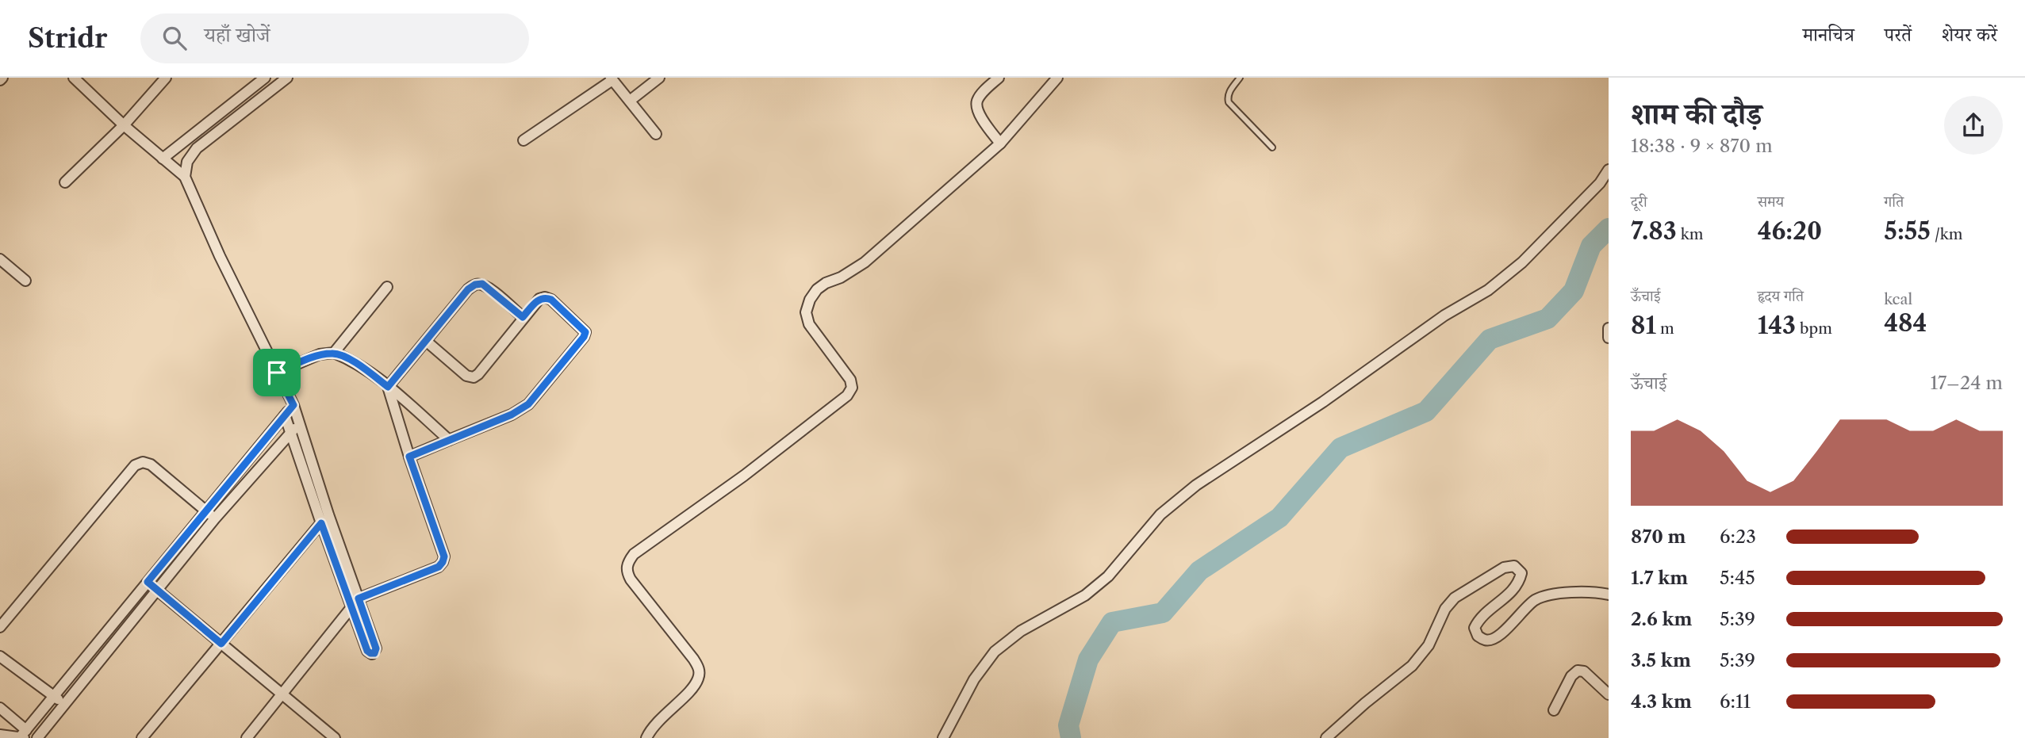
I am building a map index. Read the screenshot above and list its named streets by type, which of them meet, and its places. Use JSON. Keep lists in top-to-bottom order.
{
  "page": {
    "header": "Stridr",
    "search": "यहाँ खोजें",
    "nav": ["मानचित्र", "परतें", "शेयर करें"],
    "heading": ["शाम की दौड़", "18:38 · 9 × 870 m"],
    "stats": [
      ["दूरी", "7.83 km"],
      ["समय", "46:20"],
      ["गति", "5:55 /km"],
      ["ऊँचाई", "81 m"],
      ["हृदय गति", "143 bpm"],
      ["kcal", "484"]
    ],
    "chart": ["ऊँचाई", "17–24 m"],
    "list": [
      {
        "name": "870 m",
        "note": "6:23"
      },
      {
        "name": "1.7 km",
        "note": "5:45"
      },
      {
        "name": "2.6 km",
        "note": "5:39"
      },
      {
        "name": "3.5 km",
        "note": "5:39"
      },
      {
        "name": "4.3 km",
        "note": "6:11"
      }
    ]
  }
}
